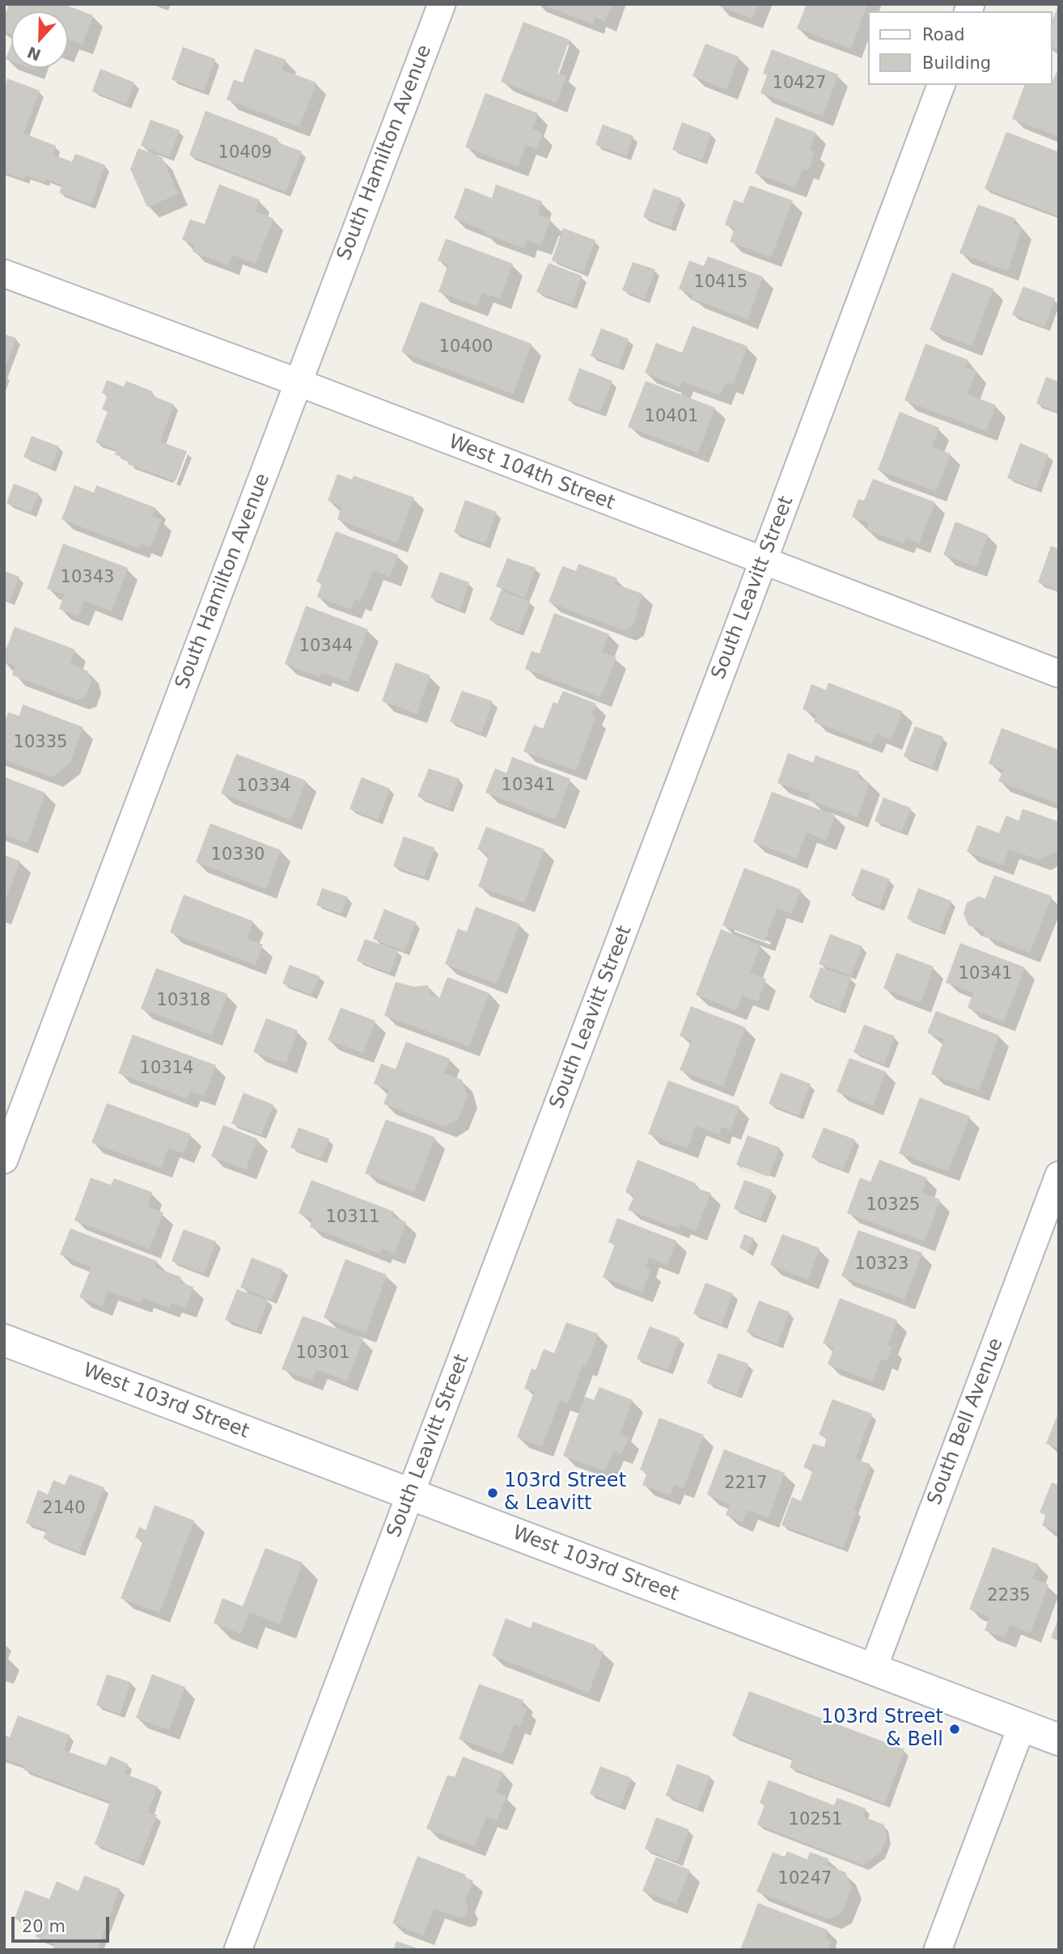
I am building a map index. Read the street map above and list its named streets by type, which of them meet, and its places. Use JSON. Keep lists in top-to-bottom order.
{
  "streets": {
    "main road": ["West 103rd Street"],
    "street": [
      "South Hamilton Avenue",
      "West 104th Street",
      "South Leavitt Street",
      "South Bell Avenue"
    ]
  },
  "crossings": [
    ["South Hamilton Avenue", "West 104th Street"],
    ["West 104th Street", "South Leavitt Street"],
    ["South Leavitt Street", "West 103rd Street"],
    ["West 103rd Street", "South Bell Avenue"]
  ],
  "places": ["103rd Street & Leavitt", "103rd Street & Bell"],
  "house_numbers": [
    "10427",
    "10409",
    "10415",
    "10400",
    "10401",
    "10343",
    "10344",
    "10335",
    "10341",
    "10334",
    "10330",
    "10341",
    "10318",
    "10314",
    "10325",
    "10311",
    "10323",
    "10301",
    "2217",
    "2140",
    "2235",
    "10251",
    "10247"
  ],
  "legend": ["Road", "Building"],
  "scale_bar": "20 m",
  "north": "bottom"
}
